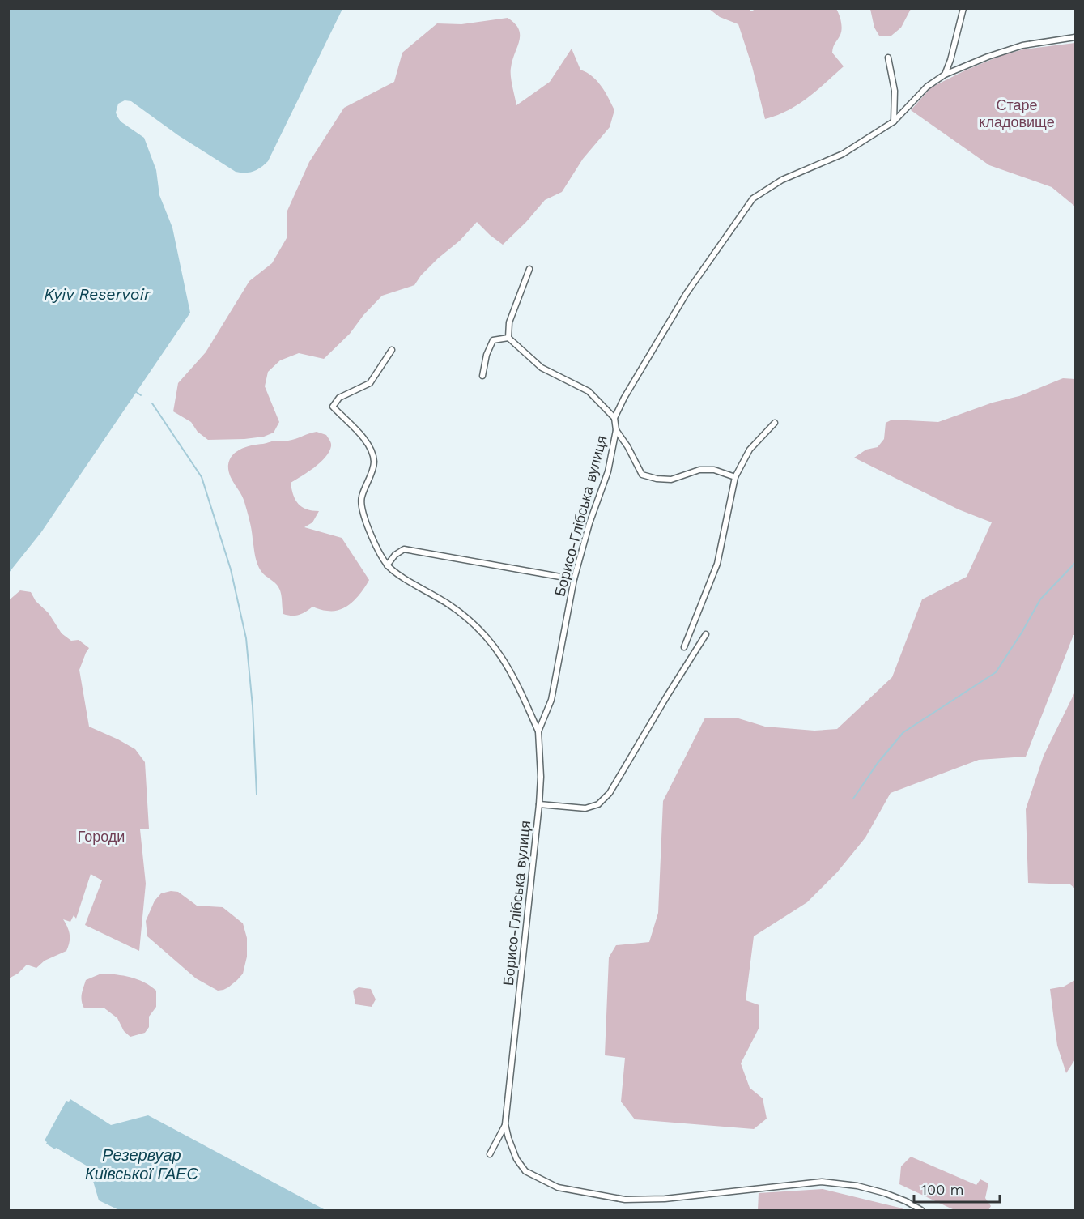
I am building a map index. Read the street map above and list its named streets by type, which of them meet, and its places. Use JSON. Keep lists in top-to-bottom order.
{
  "streets": {
    "street": ["Борисо-Глібська вулиця"]
  },
  "water": ["Kyiv Reservoir", "Резервуар Київської ГАЕС"],
  "parks": ["Старе кладовище", "Городи"],
  "scale_bar": "100 m"
}
